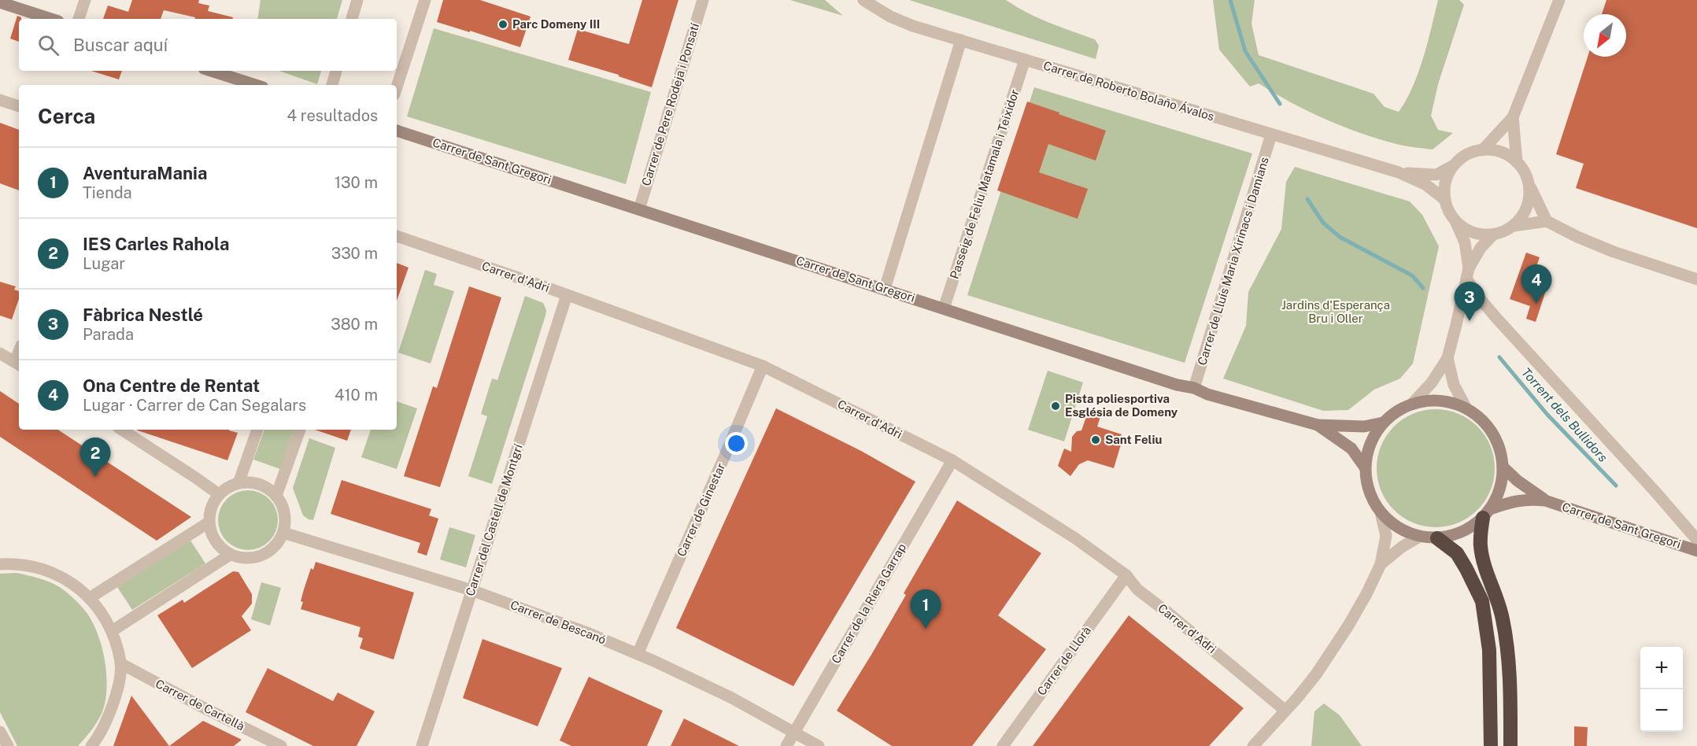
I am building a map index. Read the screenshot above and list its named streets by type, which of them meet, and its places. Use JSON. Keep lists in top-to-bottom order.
{
  "streets": {
    "main road": ["Carrer de Sant Gregori"],
    "street": [
      "Carrer de Roberto Bolaño Ávalos",
      "Carrer de Pere Rodeja i Ponsatí",
      "Passeig de Feliu Matamala i Teixidor",
      "Carrer de Lluís Maria Xirinacs i Damians",
      "Carrer d'Adri",
      "Carrer de Ginestar",
      "Carrer del Castell de Montgrí",
      "Carrer de la Riera Garrap",
      "Carrer de Bescanó",
      "Carrer de Llorà",
      "Carrer de Cartellà"
    ]
  },
  "crossings": [
    ["Carrer de Roberto Bolaño Ávalos", "Passeig de Feliu Matamala i Teixidor"],
    ["Carrer de Roberto Bolaño Ávalos", "Carrer de Lluís Maria Xirinacs i Damians"],
    ["Carrer de Pere Rodeja i Ponsatí", "Carrer de Sant Gregori"],
    ["Carrer de Sant Gregori", "Passeig de Feliu Matamala i Teixidor"],
    ["Carrer de Sant Gregori", "Carrer de Lluís Maria Xirinacs i Damians"],
    ["Carrer d'Adri", "Carrer de Ginestar"],
    ["Carrer d'Adri", "Carrer del Castell de Montgrí"],
    ["Carrer d'Adri", "Carrer de la Riera Garrap"],
    ["Carrer d'Adri", "Carrer de Llorà"],
    ["Carrer de Ginestar", "Carrer de Bescanó"],
    ["Carrer del Castell de Montgrí", "Carrer de Bescanó"],
    ["Carrer de la Riera Garrap", "Carrer de Bescanó"]
  ],
  "water": ["Torrent dels Bullidors"],
  "parks": ["Jardins d'Esperança Bru i Oller"],
  "places": ["Parc Domeny III", "Pista poliesportiva Església de Domeny", "Sant Feliu"],
  "north": "bottom left",
  "page": {
    "search": "Buscar aquí",
    "heading": ["Cerca", "4 resultados"],
    "list": [
      {
        "mark": "1",
        "name": "AventuraMania",
        "note": "Tienda",
        "value": "130 m"
      },
      {
        "mark": "2",
        "name": "IES Carles Rahola",
        "note": "Lugar",
        "value": "330 m"
      },
      {
        "mark": "3",
        "name": "Fàbrica Nestlé",
        "note": "Parada",
        "value": "380 m"
      },
      {
        "mark": "4",
        "name": "Ona Centre de Rentat",
        "note": "Lugar · Carrer de Can Segalars",
        "value": "410 m"
      }
    ],
    "pins": [
      "4",
      "3",
      "2",
      "1"
    ],
    "map_buttons": ["+", "−"]
  }
}
